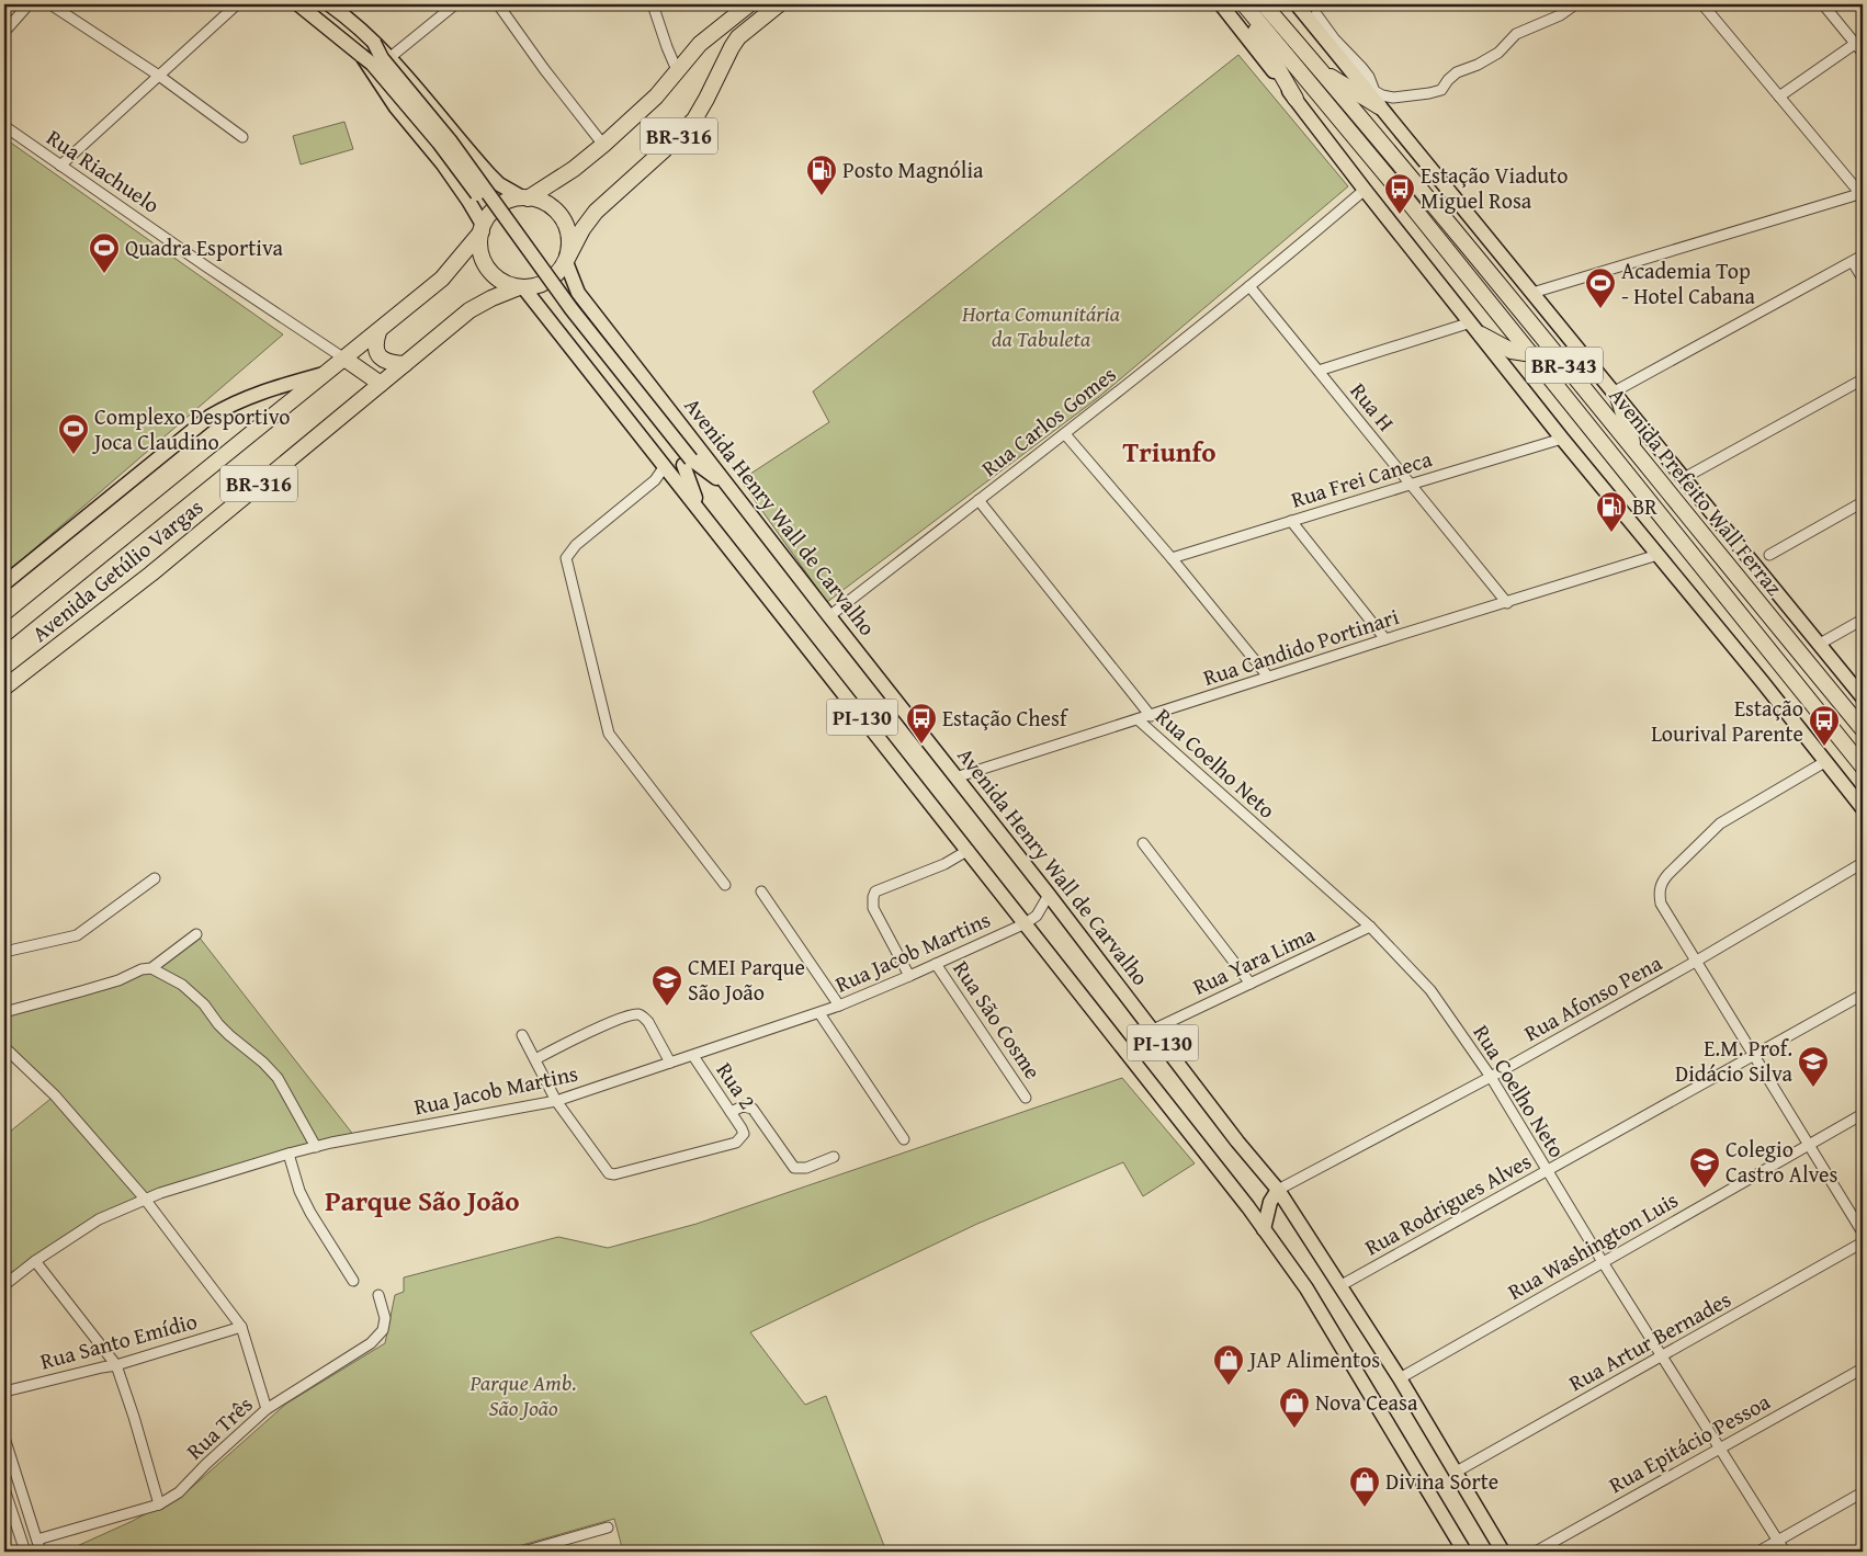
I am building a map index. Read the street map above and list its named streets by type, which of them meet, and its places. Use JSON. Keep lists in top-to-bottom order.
{
  "streets": {
    "highway": [
      "BR-316",
      "BR-343",
      "Avenida Prefeito Wall Ferraz",
      "Avenida Henry Wall de Carvalho",
      "Avenida Getúlio Vargas"
    ],
    "main road": ["PI-130"],
    "street": [
      "Rua Riachuelo",
      "Rua H",
      "Rua Carlos Gomes",
      "Rua Frei Caneca",
      "Rua Candido Portinari",
      "Rua Coelho Neto",
      "Rua Jacob Martins",
      "Rua Yara Lima",
      "Rua Afonso Pena",
      "Rua São Cosme",
      "Rua 2",
      "Rua Rodrigues Alves",
      "Rua Washington Luis",
      "Rua Santo Emídio",
      "Rua Artur Bernades",
      "Rua Três",
      "Rua Epitácio Pessoa"
    ]
  },
  "crossings": [
    ["Rua Riachuelo", "Avenida Getúlio Vargas"],
    ["BR-343", "Rua Carlos Gomes"],
    ["BR-343", "Avenida Prefeito Wall Ferraz"],
    ["Rua H", "Rua Carlos Gomes"],
    ["Rua H", "Rua Frei Caneca"],
    ["Rua H", "Rua Candido Portinari"],
    ["Rua Carlos Gomes", "Avenida Henry Wall de Carvalho"],
    ["Avenida Henry Wall de Carvalho", "Avenida Getúlio Vargas"],
    ["Avenida Henry Wall de Carvalho", "Rua Candido Portinari"],
    ["Avenida Henry Wall de Carvalho", "PI-130"],
    ["Avenida Henry Wall de Carvalho", "Rua Jacob Martins"],
    ["Avenida Henry Wall de Carvalho", "Rua Yara Lima"],
    ["Avenida Henry Wall de Carvalho", "Rua Afonso Pena"],
    ["Avenida Henry Wall de Carvalho", "Rua Rodrigues Alves"],
    ["Avenida Henry Wall de Carvalho", "Rua Washington Luis"],
    ["Avenida Henry Wall de Carvalho", "Rua Artur Bernades"],
    ["Avenida Getúlio Vargas", "PI-130"],
    ["Rua Candido Portinari", "Rua Coelho Neto"],
    ["PI-130", "Rua Jacob Martins"],
    ["Rua Coelho Neto", "Rua Yara Lima"],
    ["Rua Coelho Neto", "Rua Afonso Pena"],
    ["Rua Coelho Neto", "Rua Rodrigues Alves"],
    ["Rua Coelho Neto", "Rua Washington Luis"],
    ["Rua Coelho Neto", "Rua Artur Bernades"],
    ["Rua Coelho Neto", "Rua Epitácio Pessoa"],
    ["Rua Jacob Martins", "Rua São Cosme"],
    ["Rua Jacob Martins", "Rua 2"]
  ],
  "districts": ["Triunfo", "Parque São João"],
  "parks": ["Horta Comunitária da Tabuleta", "Parque Amb. São João"],
  "places": {
    "fuel station": ["Posto Magnólia", "BR"],
    "bus stop": ["Estação Viaduto Miguel Rosa", "Estação Chesf", "Estação Lourival Parente"],
    "sports": ["Quadra Esportiva", "Academia Top - Hotel Cabana", "Complexo Desportivo Joca Claudino"],
    "school or university": ["CMEI Parque São João", "E.M. Prof. Didácio Silva", "Colegio Castro Alves"],
    "shop": ["JAP Alimentos", "Nova Ceasa", "Divina Sorte"]
  }
}
